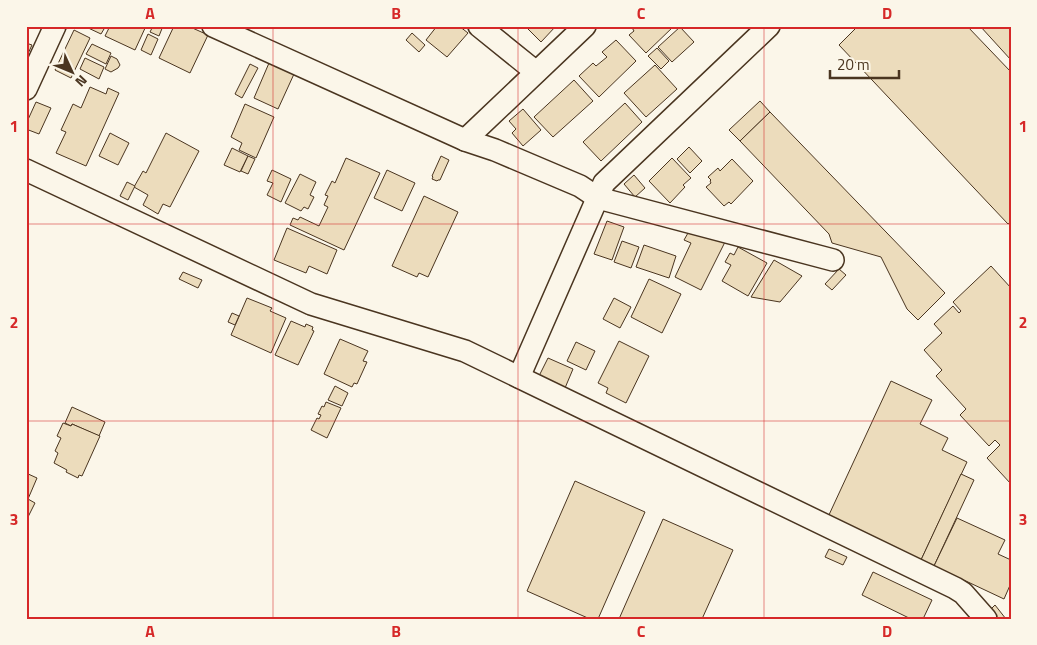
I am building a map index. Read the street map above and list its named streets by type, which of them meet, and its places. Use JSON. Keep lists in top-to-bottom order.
{
  "scale_bar": "20 m",
  "north": "bottom right",
  "grid": {
    "columns": [
      "A",
      "B",
      "C",
      "D"
    ],
    "rows": ["1", "2", "3"]
  }
}
